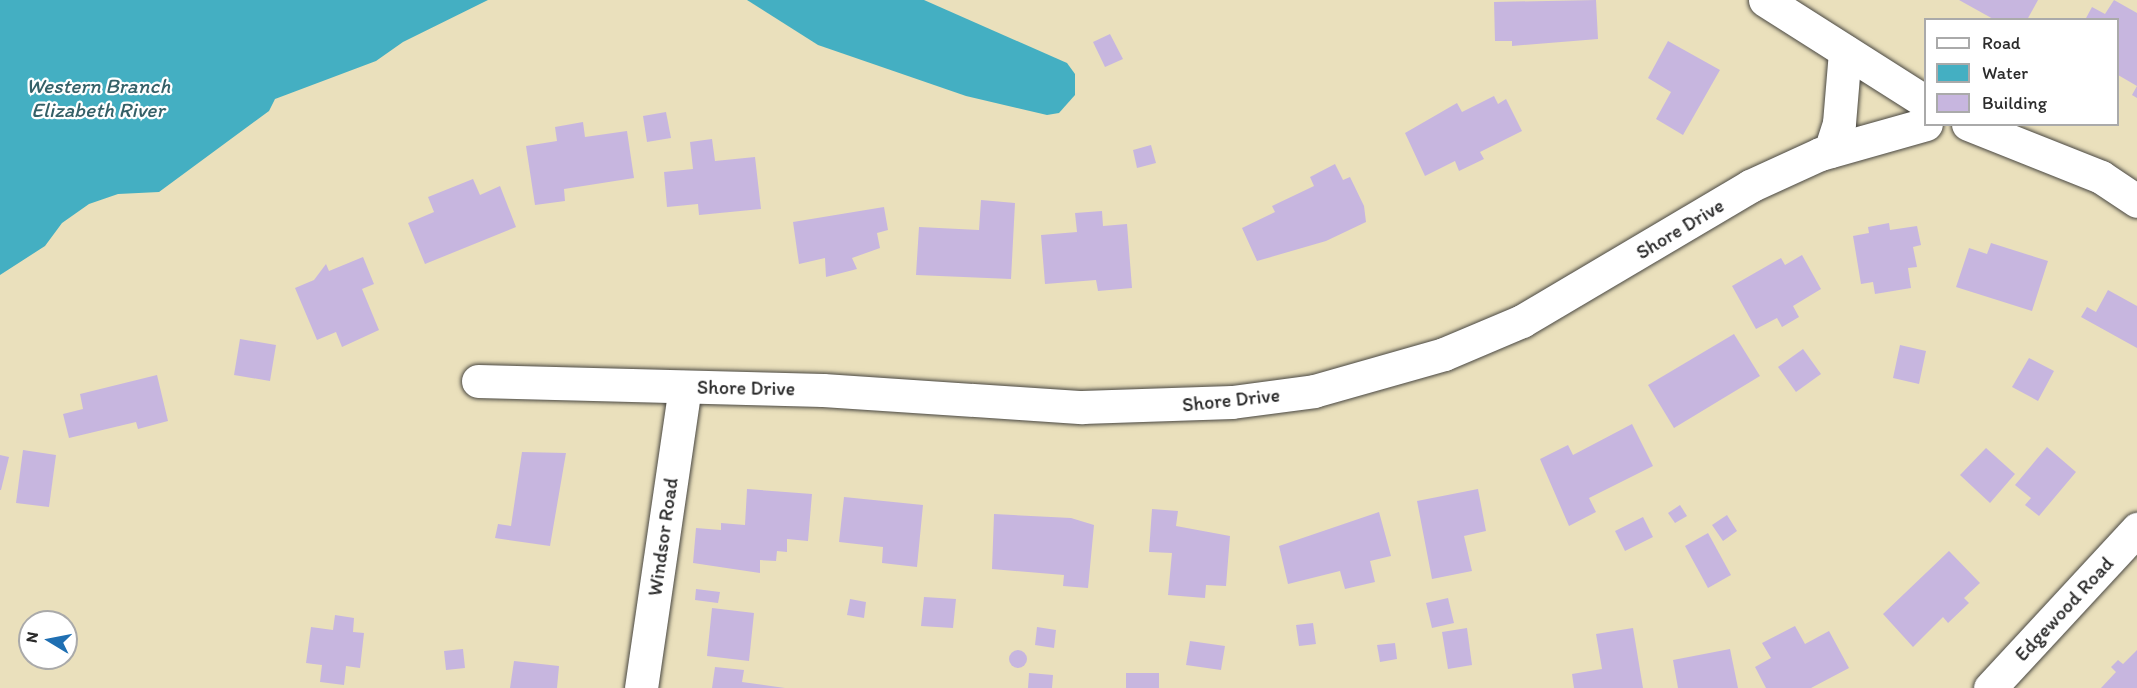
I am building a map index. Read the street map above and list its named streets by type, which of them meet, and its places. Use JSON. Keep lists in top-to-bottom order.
{
  "streets": {
    "street": ["Shore Drive", "Windsor Road", "Edgewood Road"]
  },
  "crossings": [
    ["Shore Drive", "Windsor Road"]
  ],
  "water": ["Western Branch Elizabeth River"],
  "legend": ["Road", "Water", "Building"],
  "north": "left"
}
